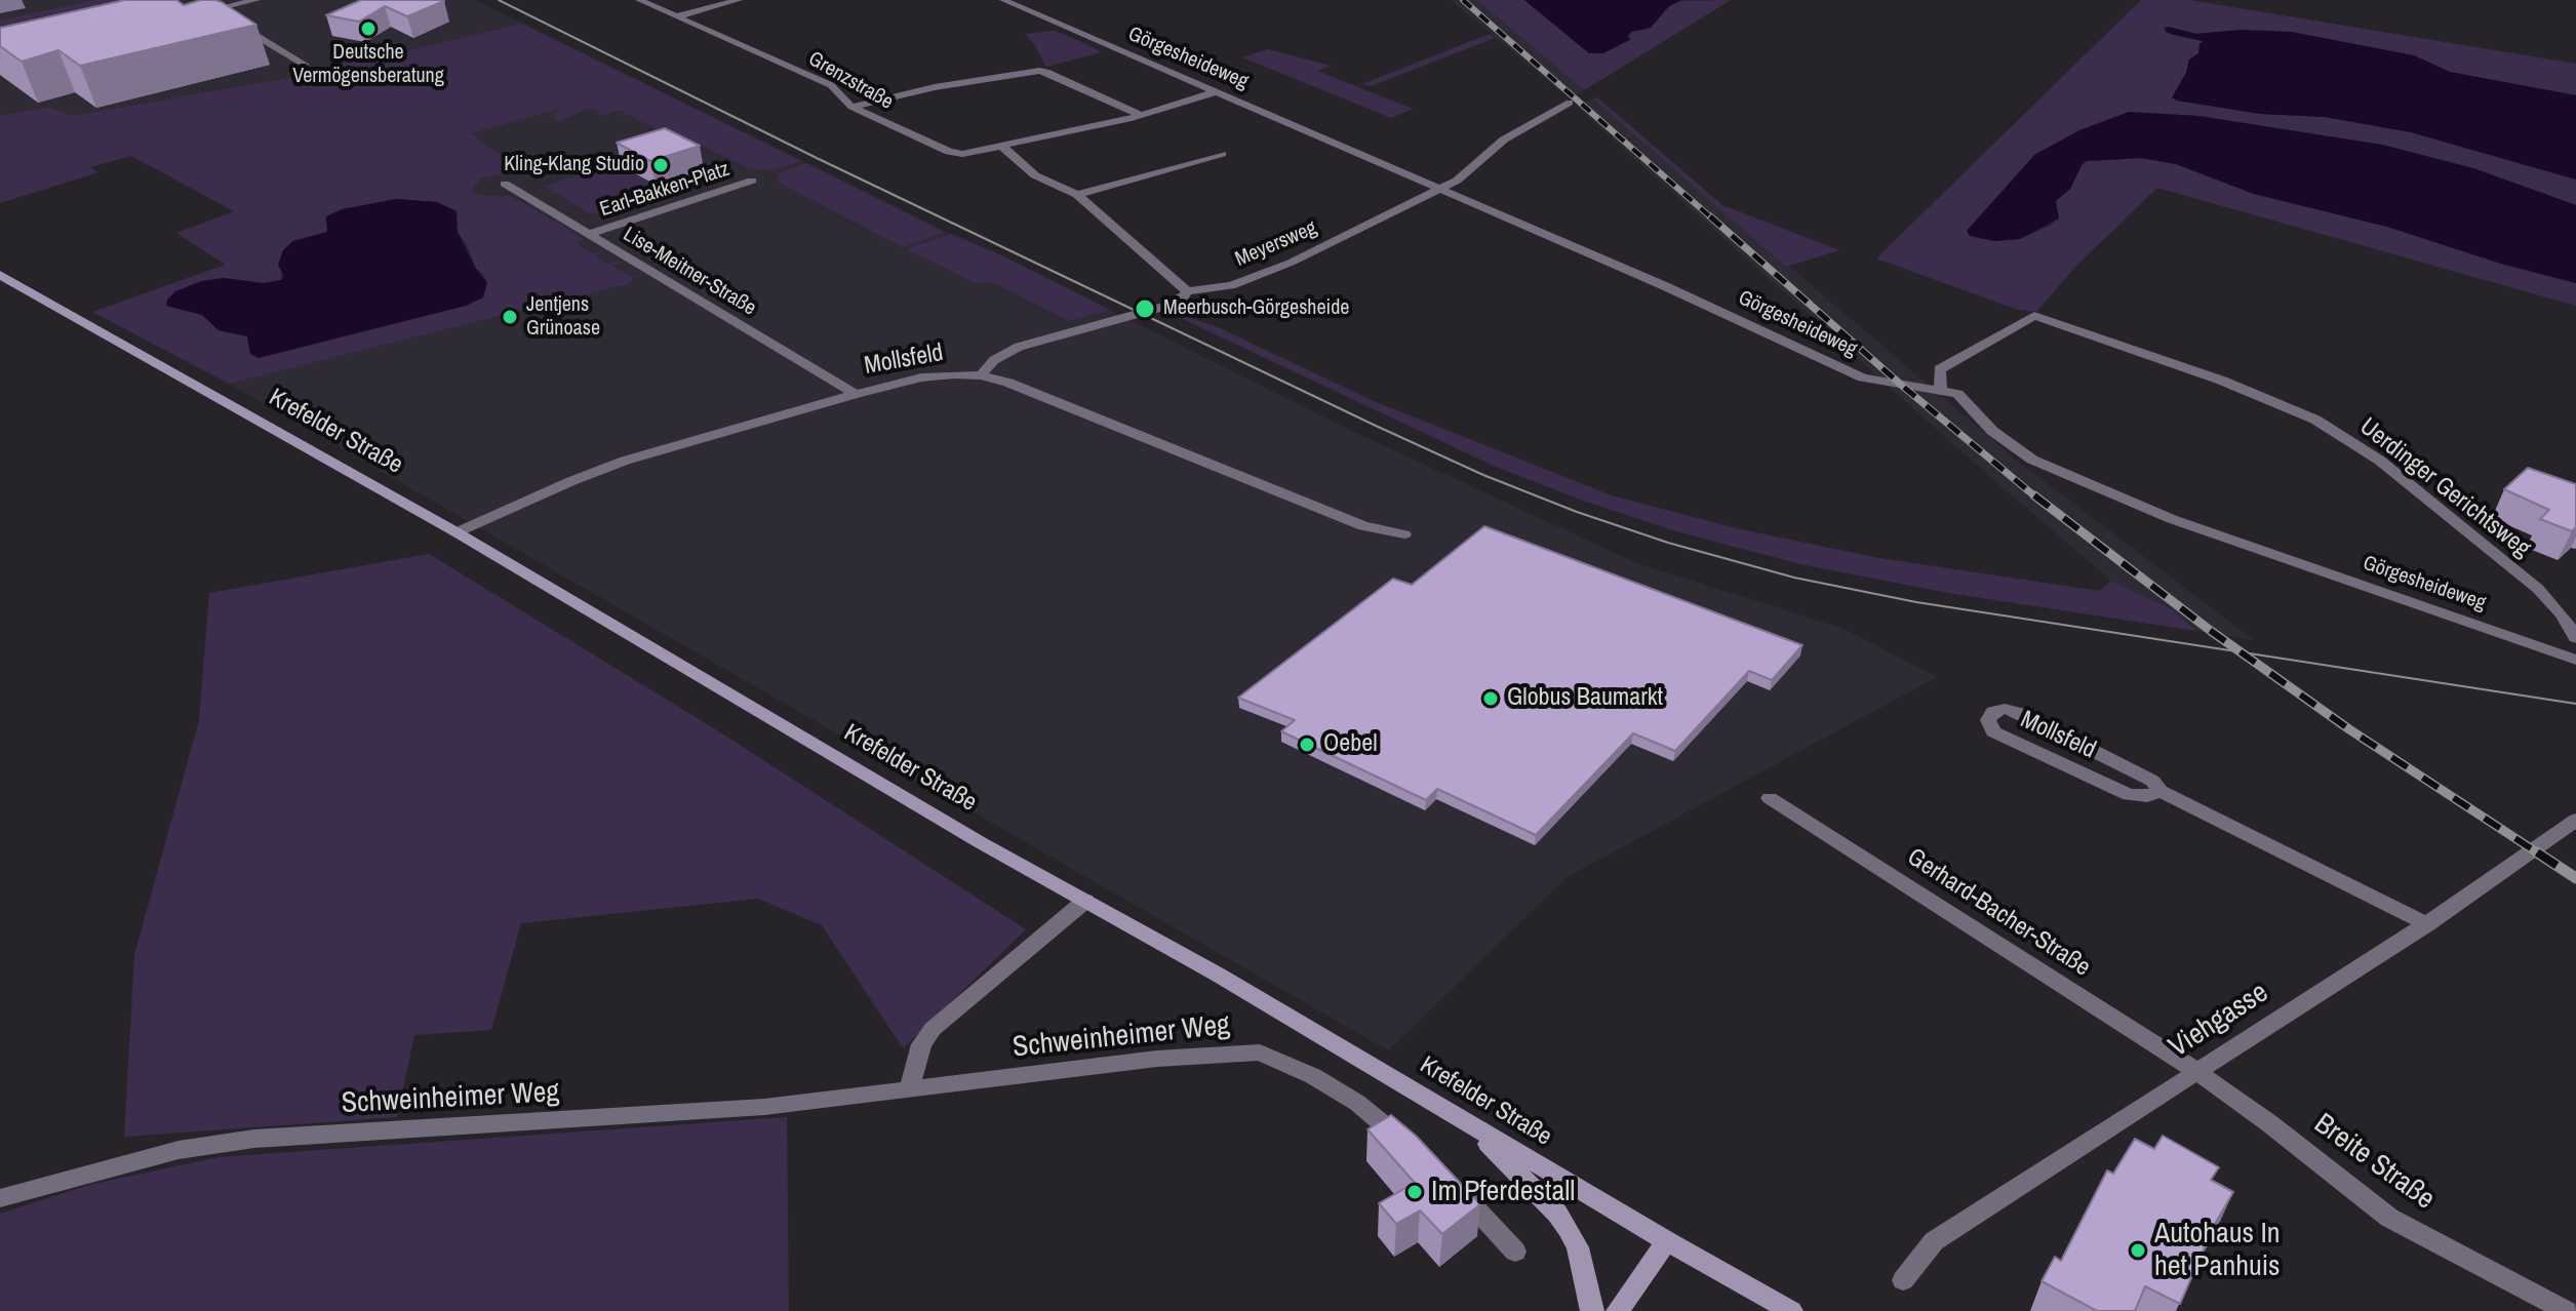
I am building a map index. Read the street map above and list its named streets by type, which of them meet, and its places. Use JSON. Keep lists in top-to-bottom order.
{
  "streets": {
    "main road": ["Krefelder Straße"],
    "street": [
      "Görgesheideweg",
      "Grenzstraße",
      "Earl-Bakken-Platz",
      "Meyersweg",
      "Lise-Meitner-Straße",
      "Mollsfeld",
      "Uerdinger Gerichtsweg",
      "Gerhard-Bacher-Straße",
      "Viehgasse",
      "Schweinheimer Weg",
      "Breite Straße"
    ]
  },
  "crossings": [
    ["Görgesheideweg", "Grenzstraße"],
    ["Görgesheideweg", "Meyersweg"],
    ["Görgesheideweg", "Uerdinger Gerichtsweg"],
    ["Earl-Bakken-Platz", "Lise-Meitner-Straße"],
    ["Meyersweg", "Mollsfeld"],
    ["Lise-Meitner-Straße", "Mollsfeld"],
    ["Mollsfeld", "Krefelder Straße"],
    ["Mollsfeld", "Viehgasse"],
    ["Gerhard-Bacher-Straße", "Viehgasse"],
    ["Gerhard-Bacher-Straße", "Breite Straße"],
    ["Viehgasse", "Breite Straße"]
  ],
  "places": [
    "Deutsche Vermögensberatung",
    "Kling-Klang Studio",
    "Meerbusch-Görgesheide",
    "Jentjens Grünoase",
    "Globus Baumarkt",
    "Oebel",
    "Im Pferdestall",
    "Autohaus In het Panhuis"
  ]
}
